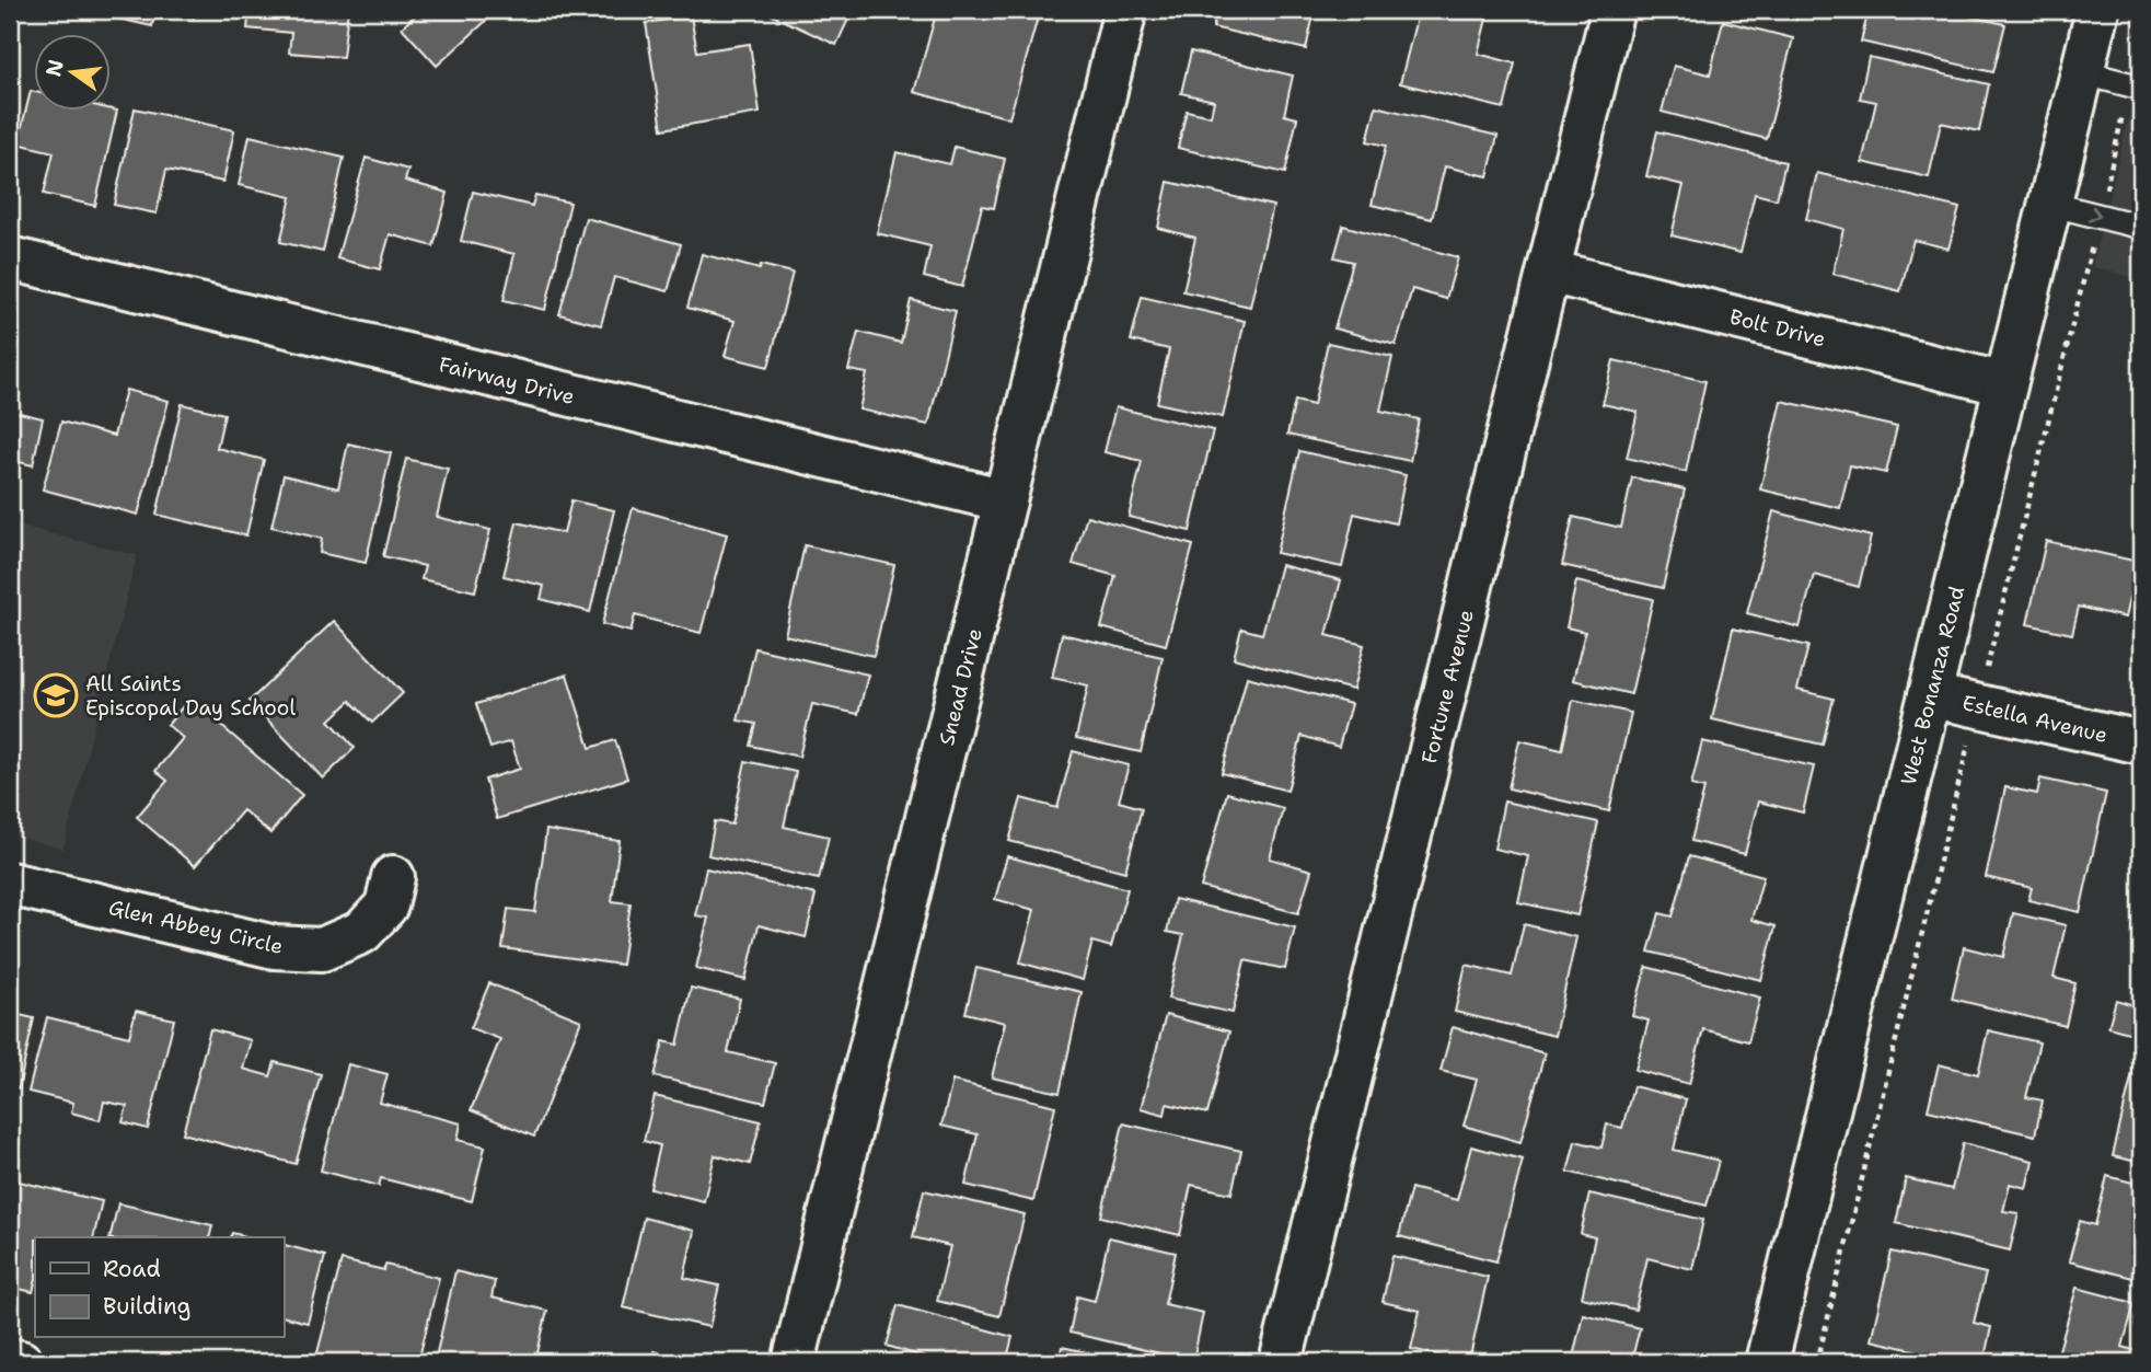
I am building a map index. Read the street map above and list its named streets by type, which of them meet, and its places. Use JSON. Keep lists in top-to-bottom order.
{
  "streets": {
    "street": [
      "Bolt Drive",
      "Fairway Drive",
      "West Bonanza Road",
      "Snead Drive",
      "Fortune Avenue",
      "Estella Avenue",
      "Glen Abbey Circle"
    ]
  },
  "crossings": [
    ["Bolt Drive", "West Bonanza Road"],
    ["Bolt Drive", "Fortune Avenue"],
    ["Fairway Drive", "Snead Drive"],
    ["West Bonanza Road", "Estella Avenue"]
  ],
  "places": {
    "school or university": ["All Saints Episcopal Day School"]
  },
  "legend": ["Road", "Building"],
  "north": "left"
}
